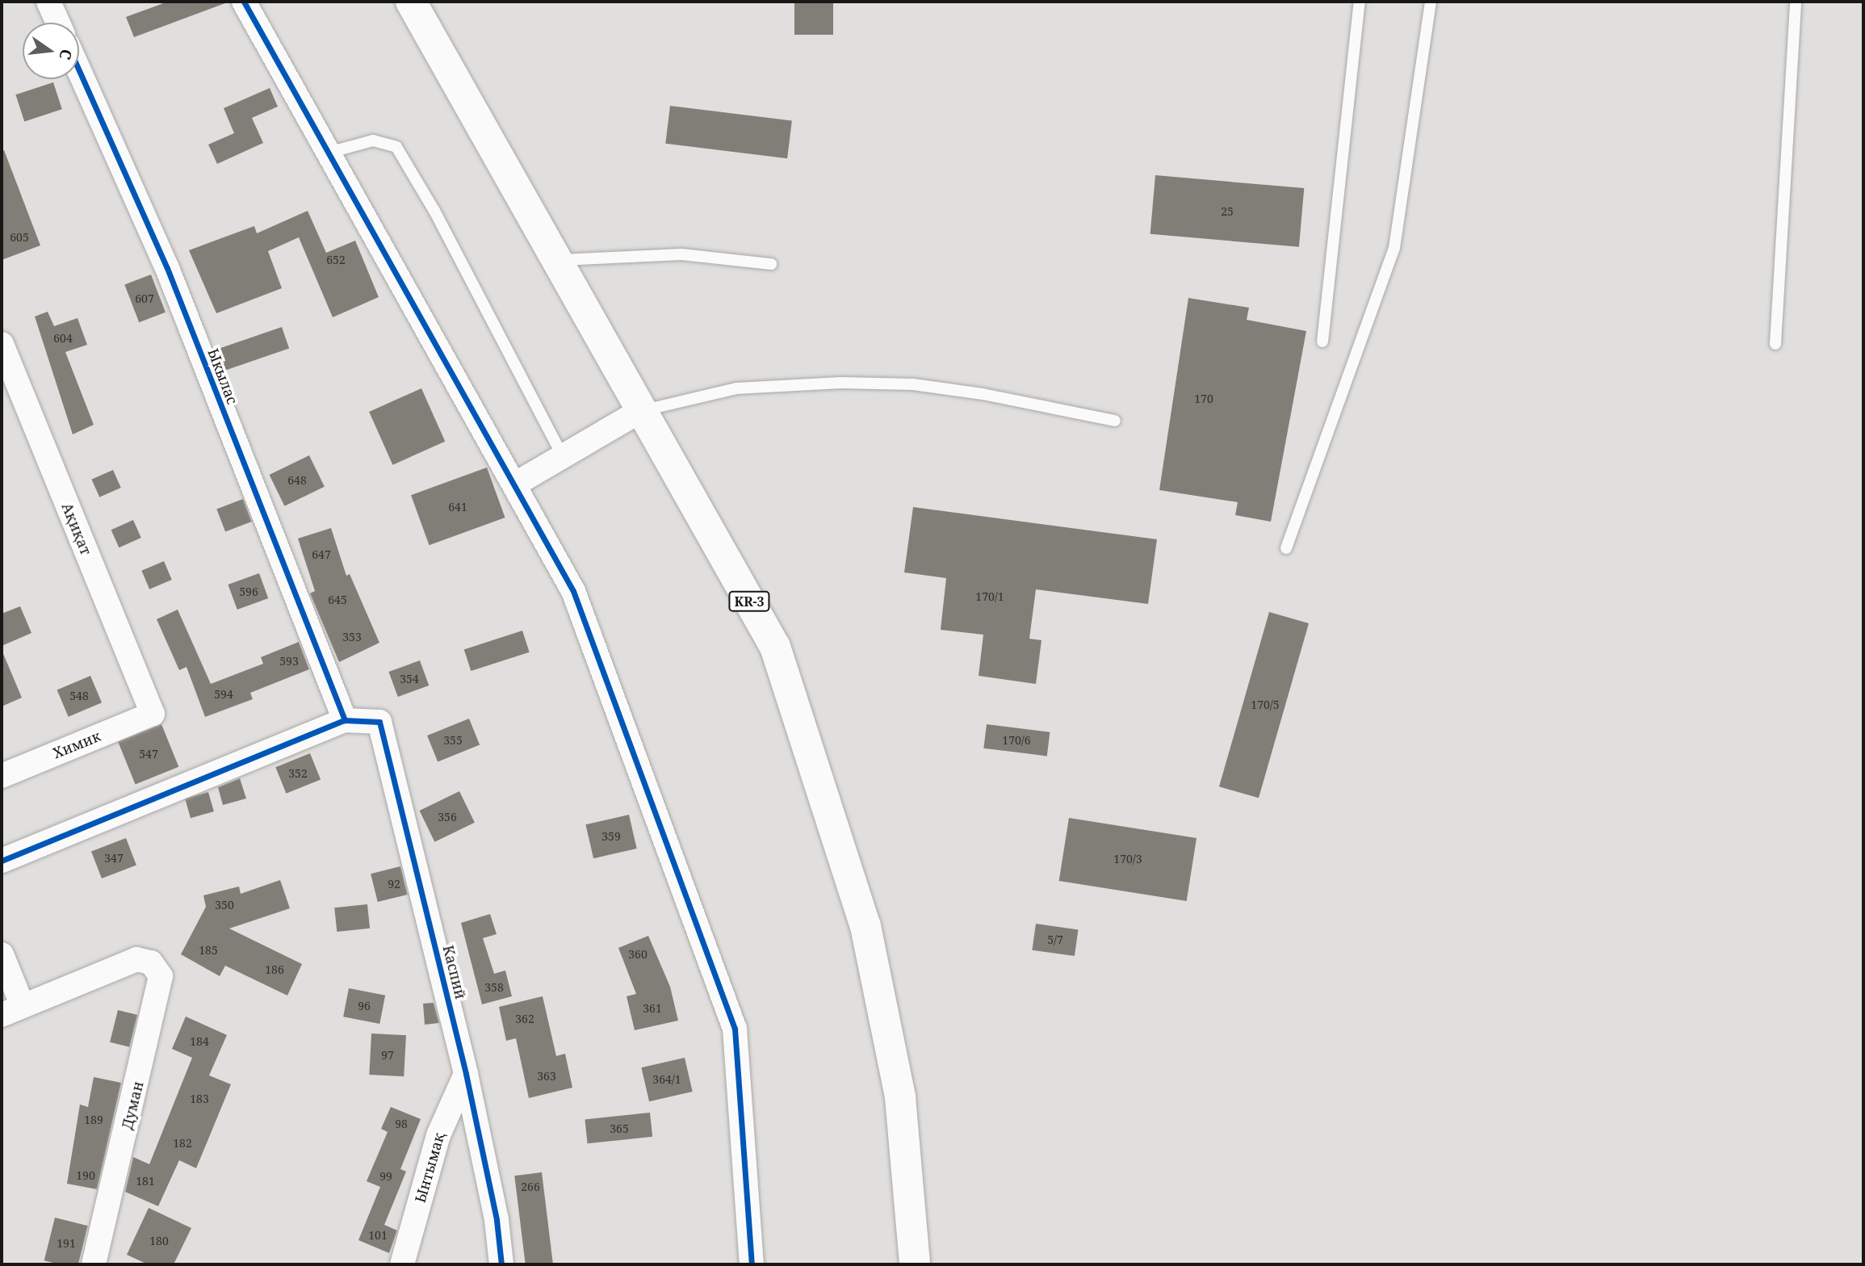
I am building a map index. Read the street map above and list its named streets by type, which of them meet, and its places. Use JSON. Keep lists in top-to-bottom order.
{
  "streets": {
    "main road": ["KR-3"],
    "street": [
      "Ыкылас",
      "Ақиқат",
      "Химик",
      "Каспий",
      "Думан",
      "Ынтымақ"
    ]
  },
  "crossings": [
    ["Ыкылас", "Каспий"],
    ["Ақиқат", "Химик"],
    ["Каспий", "Ынтымақ"]
  ],
  "house_numbers": [
    "25",
    "605",
    "652",
    "607",
    "604",
    "170",
    "648",
    "641",
    "647",
    "596",
    "170/1",
    "645",
    "353",
    "593",
    "354",
    "594",
    "548",
    "170/5",
    "355",
    "170/6",
    "547",
    "352",
    "356",
    "359",
    "347",
    "170/3",
    "92",
    "350",
    "5/7",
    "185",
    "360",
    "186",
    "358",
    "96",
    "361",
    "362",
    "184",
    "97",
    "363",
    "364/1",
    "183",
    "189",
    "98",
    "365",
    "182",
    "190",
    "99",
    "181",
    "266",
    "101",
    "180",
    "191"
  ],
  "north": "right"
}
